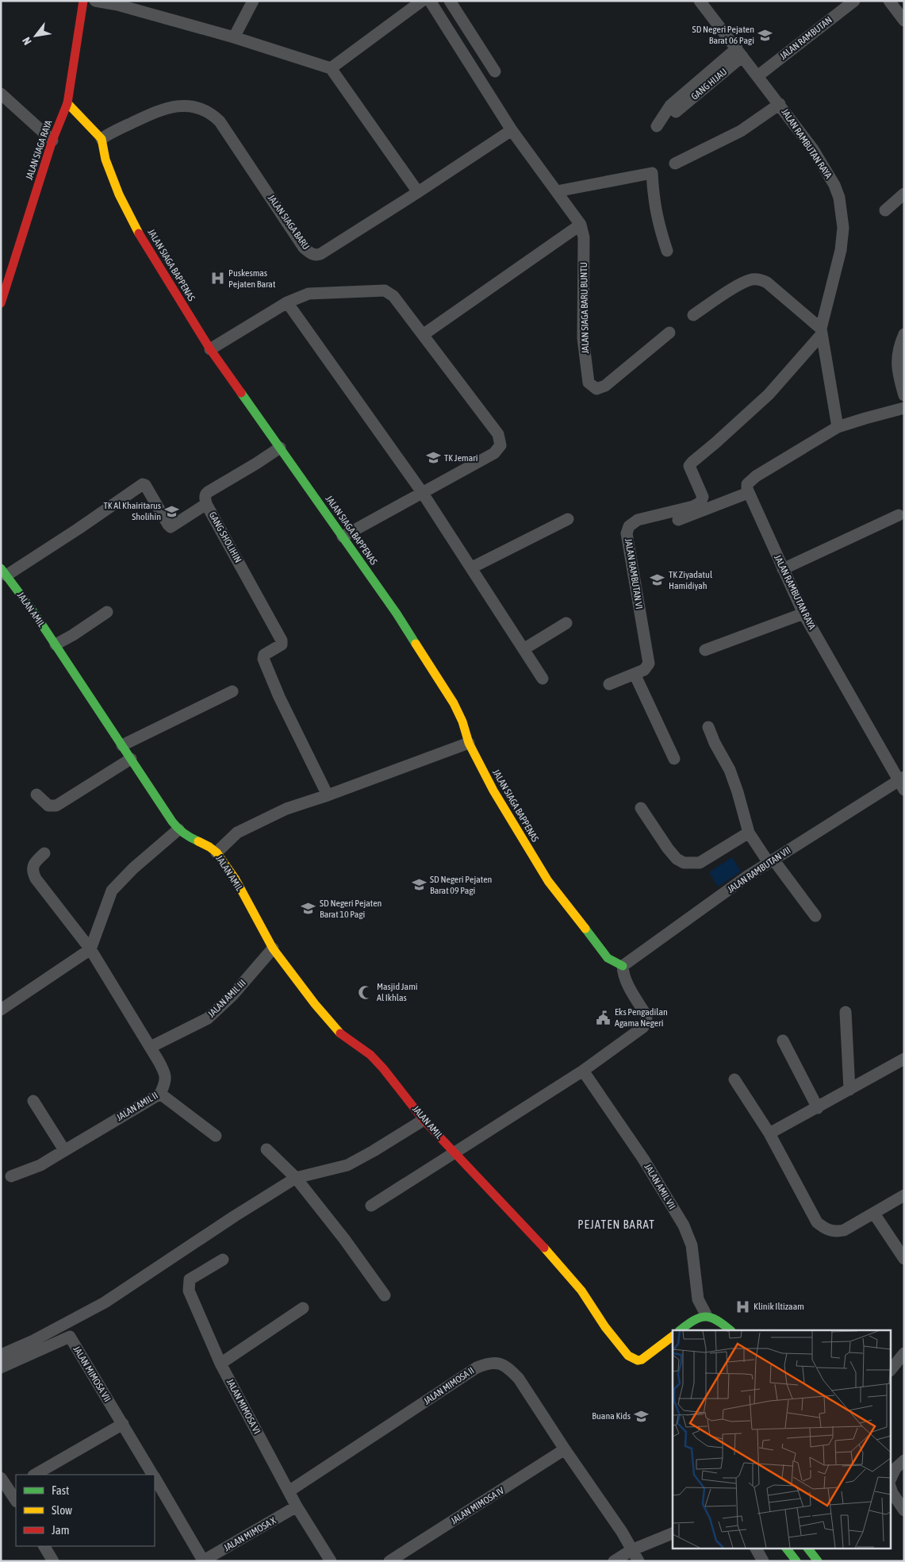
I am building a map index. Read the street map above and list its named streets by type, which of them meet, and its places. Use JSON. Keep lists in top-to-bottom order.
{
  "streets": {
    "street": [
      "JALAN RAMBUTAN",
      "GANG HIJAU",
      "JALAN RAMBUTAN RAYA",
      "JALAN SIAGA RAYA",
      "JALAN SIAGA BARU",
      "JALAN SIAGA BAPPENAS",
      "JALAN SIAGA BARU BUNTU",
      "GANG SHOLIHIN",
      "JALAN RAMBUTAN VI",
      "JALAN AMIL",
      "JALAN RAMBUTAN VII",
      "JALAN AMIL III",
      "JALAN AMIL II",
      "JALAN AMIL VII",
      "JALAN MIMOSA VII",
      "JALAN MIMOSA II",
      "JALAN MIMOSA VI",
      "JALAN MIMOSA IV",
      "JALAN MIMOSA X"
    ]
  },
  "crossings": [
    ["JALAN RAMBUTAN", "JALAN RAMBUTAN RAYA"],
    ["GANG HIJAU", "JALAN RAMBUTAN RAYA"],
    ["JALAN RAMBUTAN RAYA", "JALAN RAMBUTAN VI"],
    ["JALAN RAMBUTAN RAYA", "JALAN RAMBUTAN VII"],
    ["JALAN SIAGA BARU", "JALAN SIAGA BAPPENAS"],
    ["JALAN SIAGA BAPPENAS", "JALAN RAMBUTAN VII"],
    ["GANG SHOLIHIN", "JALAN AMIL"],
    ["JALAN AMIL", "JALAN AMIL III"],
    ["JALAN AMIL III", "JALAN AMIL II"],
    ["JALAN MIMOSA VII", "JALAN MIMOSA X"],
    ["JALAN MIMOSA II", "JALAN MIMOSA VI"],
    ["JALAN MIMOSA II", "JALAN MIMOSA IV"],
    ["JALAN MIMOSA VI", "JALAN MIMOSA X"]
  ],
  "districts": ["PEJATEN BARAT"],
  "places": {
    "school or university": [
      "SD Negeri Pejaten Barat 06 Pagi",
      "TK Jemari",
      "TK Al Khairitarus Sholihin",
      "TK Ziyadatul Hamidiyah",
      "SD Negeri Pejaten Barat 09 Pagi",
      "SD Negeri Pejaten Barat 10 Pagi",
      "Buana Kids"
    ],
    "hospital": ["Puskesmas Pejaten Barat", "Klinik Iltizaam"],
    "mosque": ["Masjid Jami Al Ikhlas"],
    "public building": ["Eks Pengadilan Agama Negeri"]
  },
  "legend": ["Fast", "Slow", "Jam"],
  "north": "bottom left"
}
